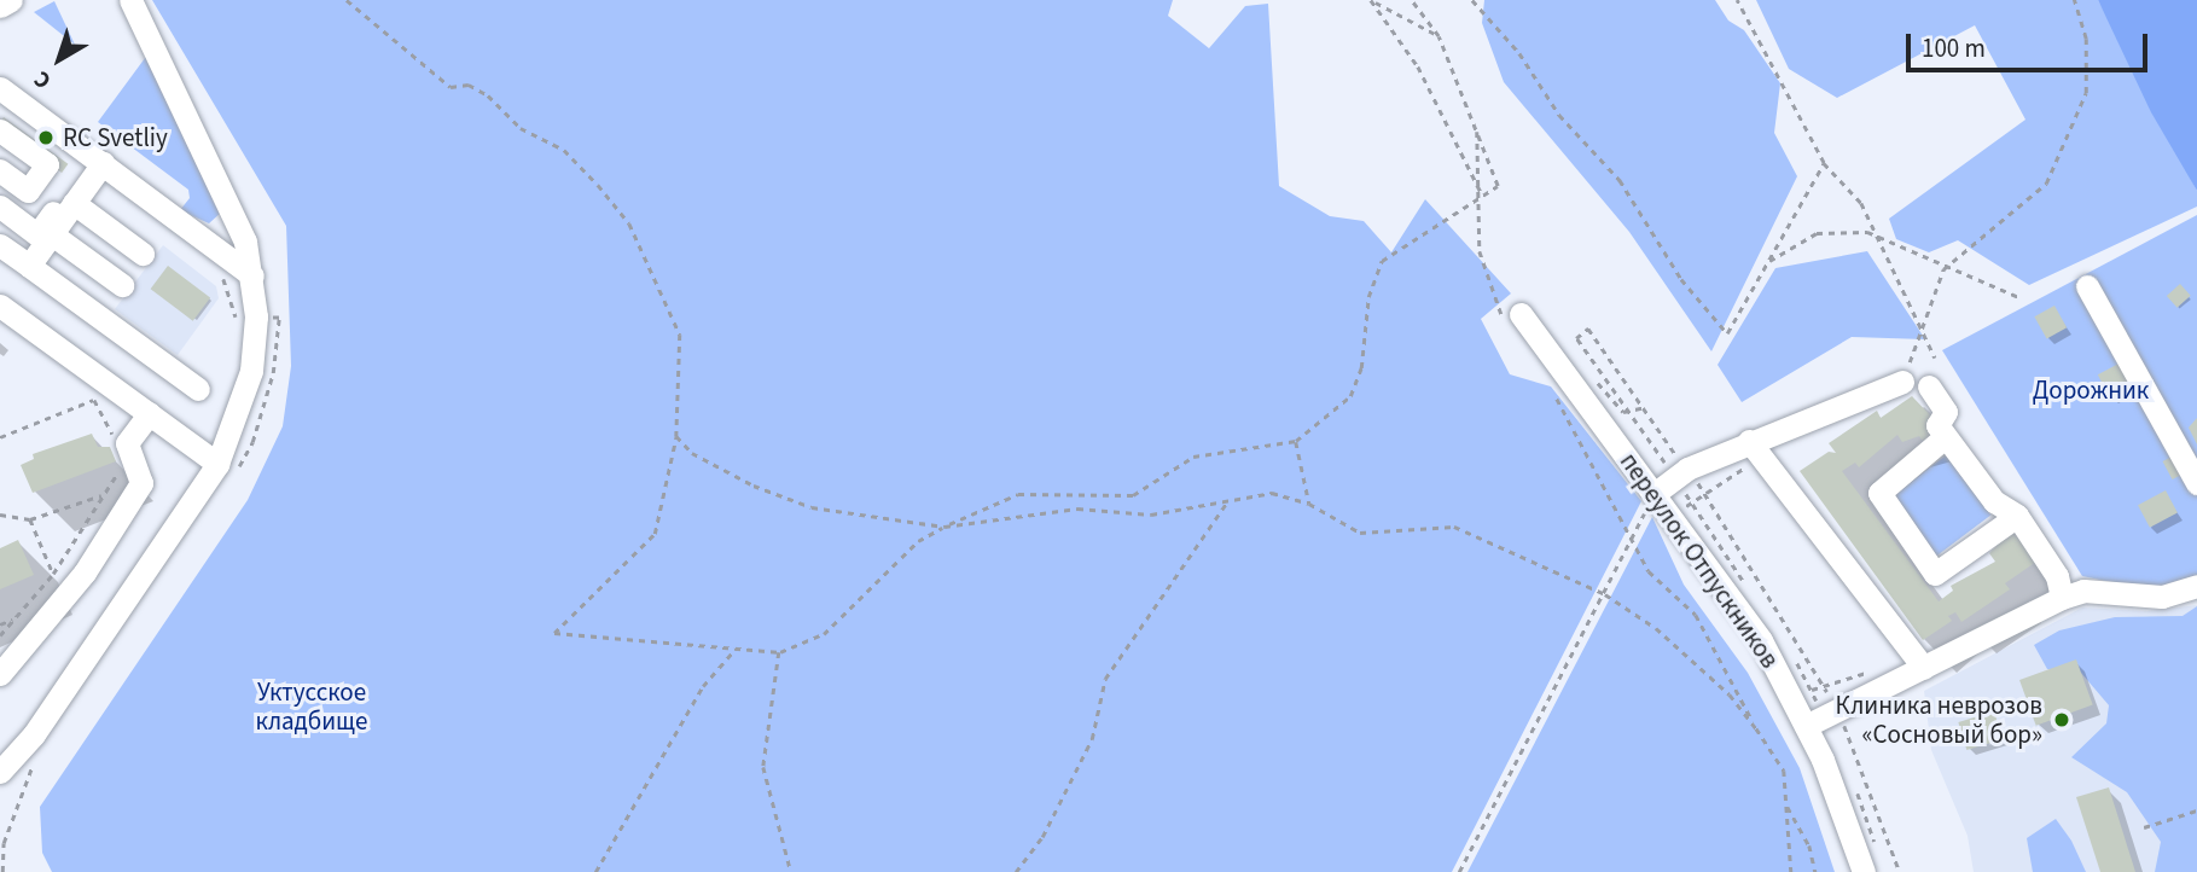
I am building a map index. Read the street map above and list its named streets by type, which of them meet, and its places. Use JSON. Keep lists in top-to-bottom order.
{
  "streets": {
    "street": ["переулок Отпускников"]
  },
  "parks": ["Дорожник", "Уктусское кладбище"],
  "places": ["RC Svetliy", "Клиника неврозов «Сосновый бор»"],
  "scale_bar": "100 m",
  "north": "bottom left"
}
